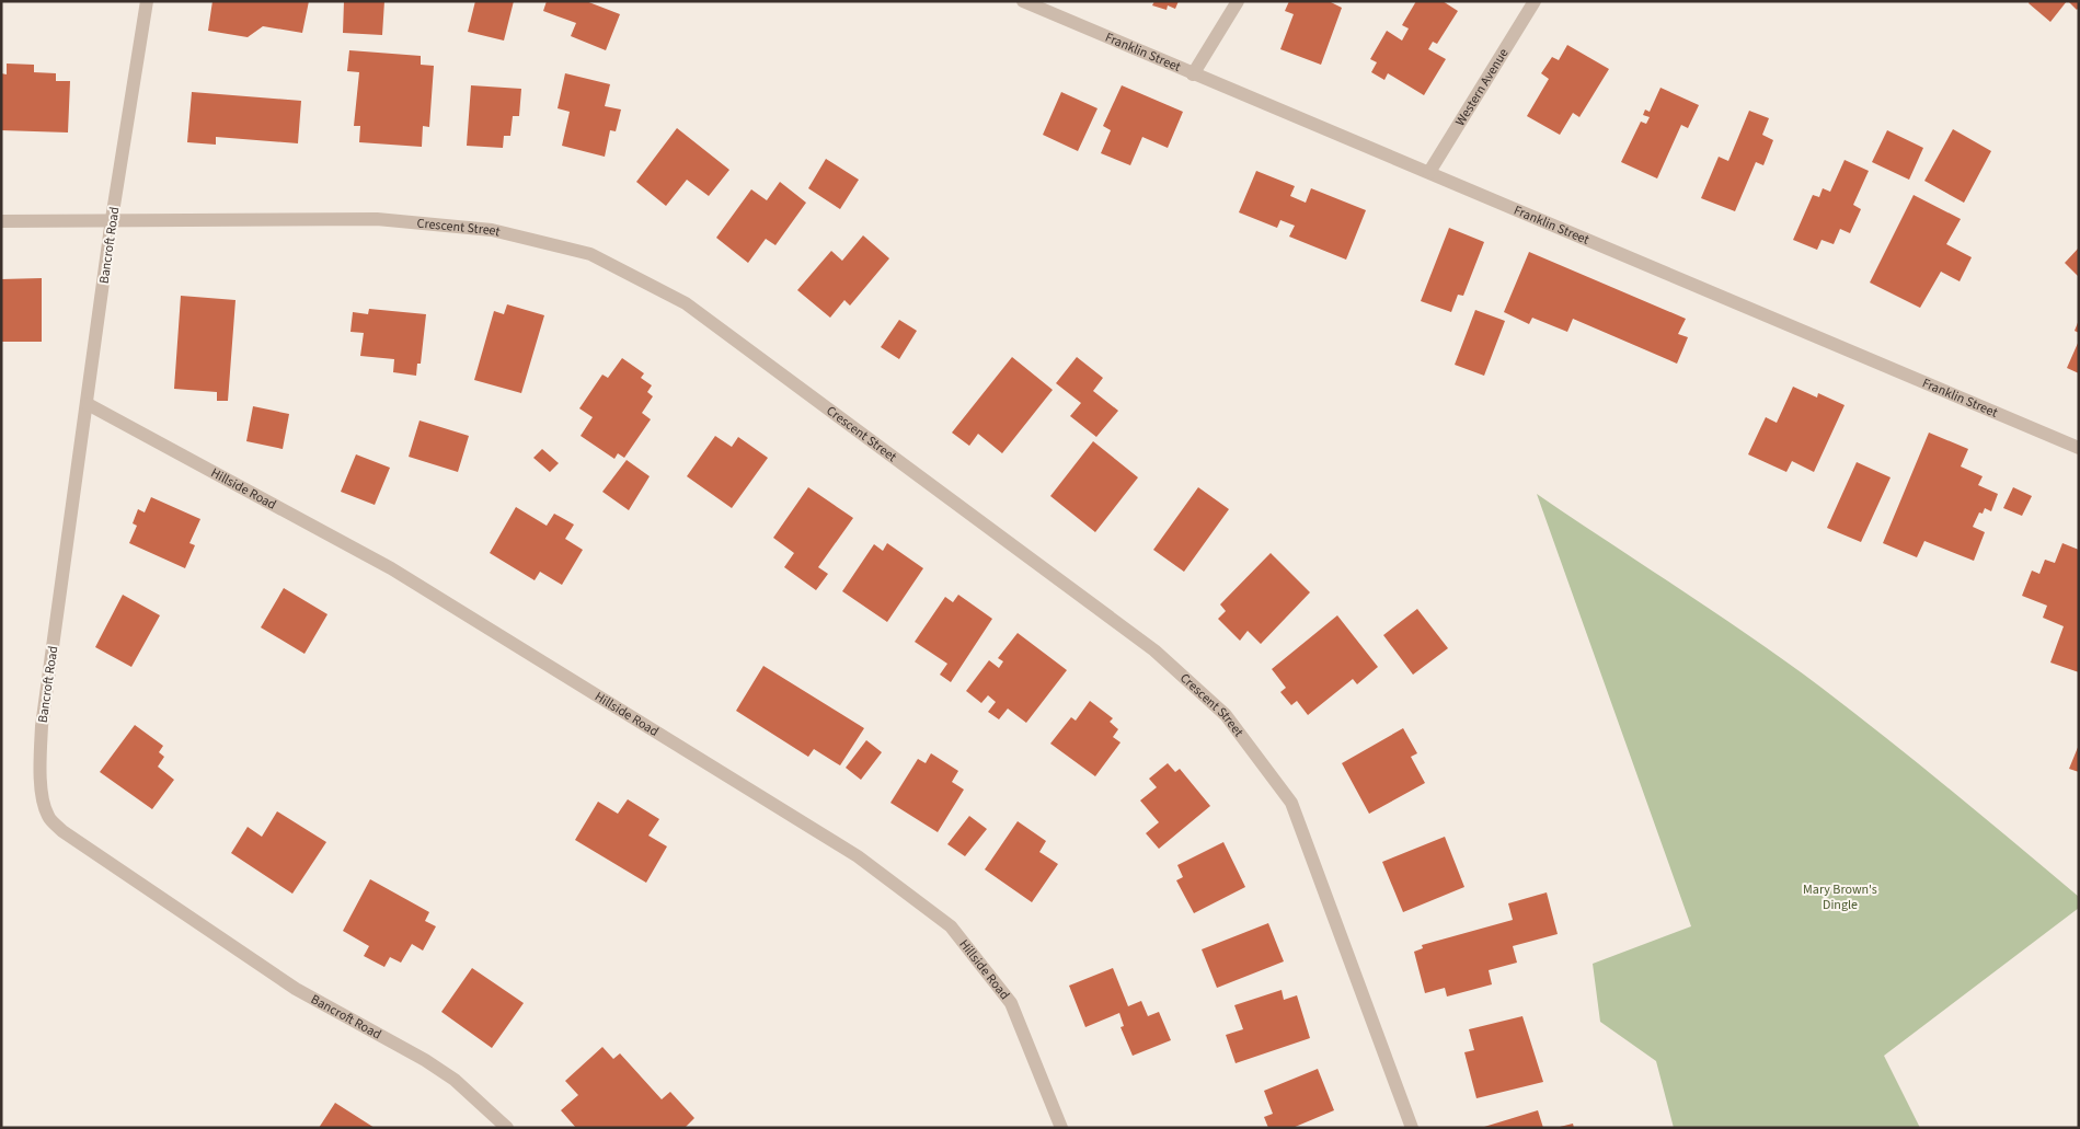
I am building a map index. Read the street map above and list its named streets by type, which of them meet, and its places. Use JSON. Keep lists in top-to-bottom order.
{
  "streets": {
    "street": [
      "Franklin Street",
      "Western Avenue",
      "Crescent Street",
      "Bancroft Road",
      "Hillside Road"
    ]
  },
  "crossings": [
    ["Franklin Street", "Western Avenue"],
    ["Crescent Street", "Bancroft Road"],
    ["Bancroft Road", "Hillside Road"]
  ],
  "parks": ["Mary Brown's Dingle"]
}
